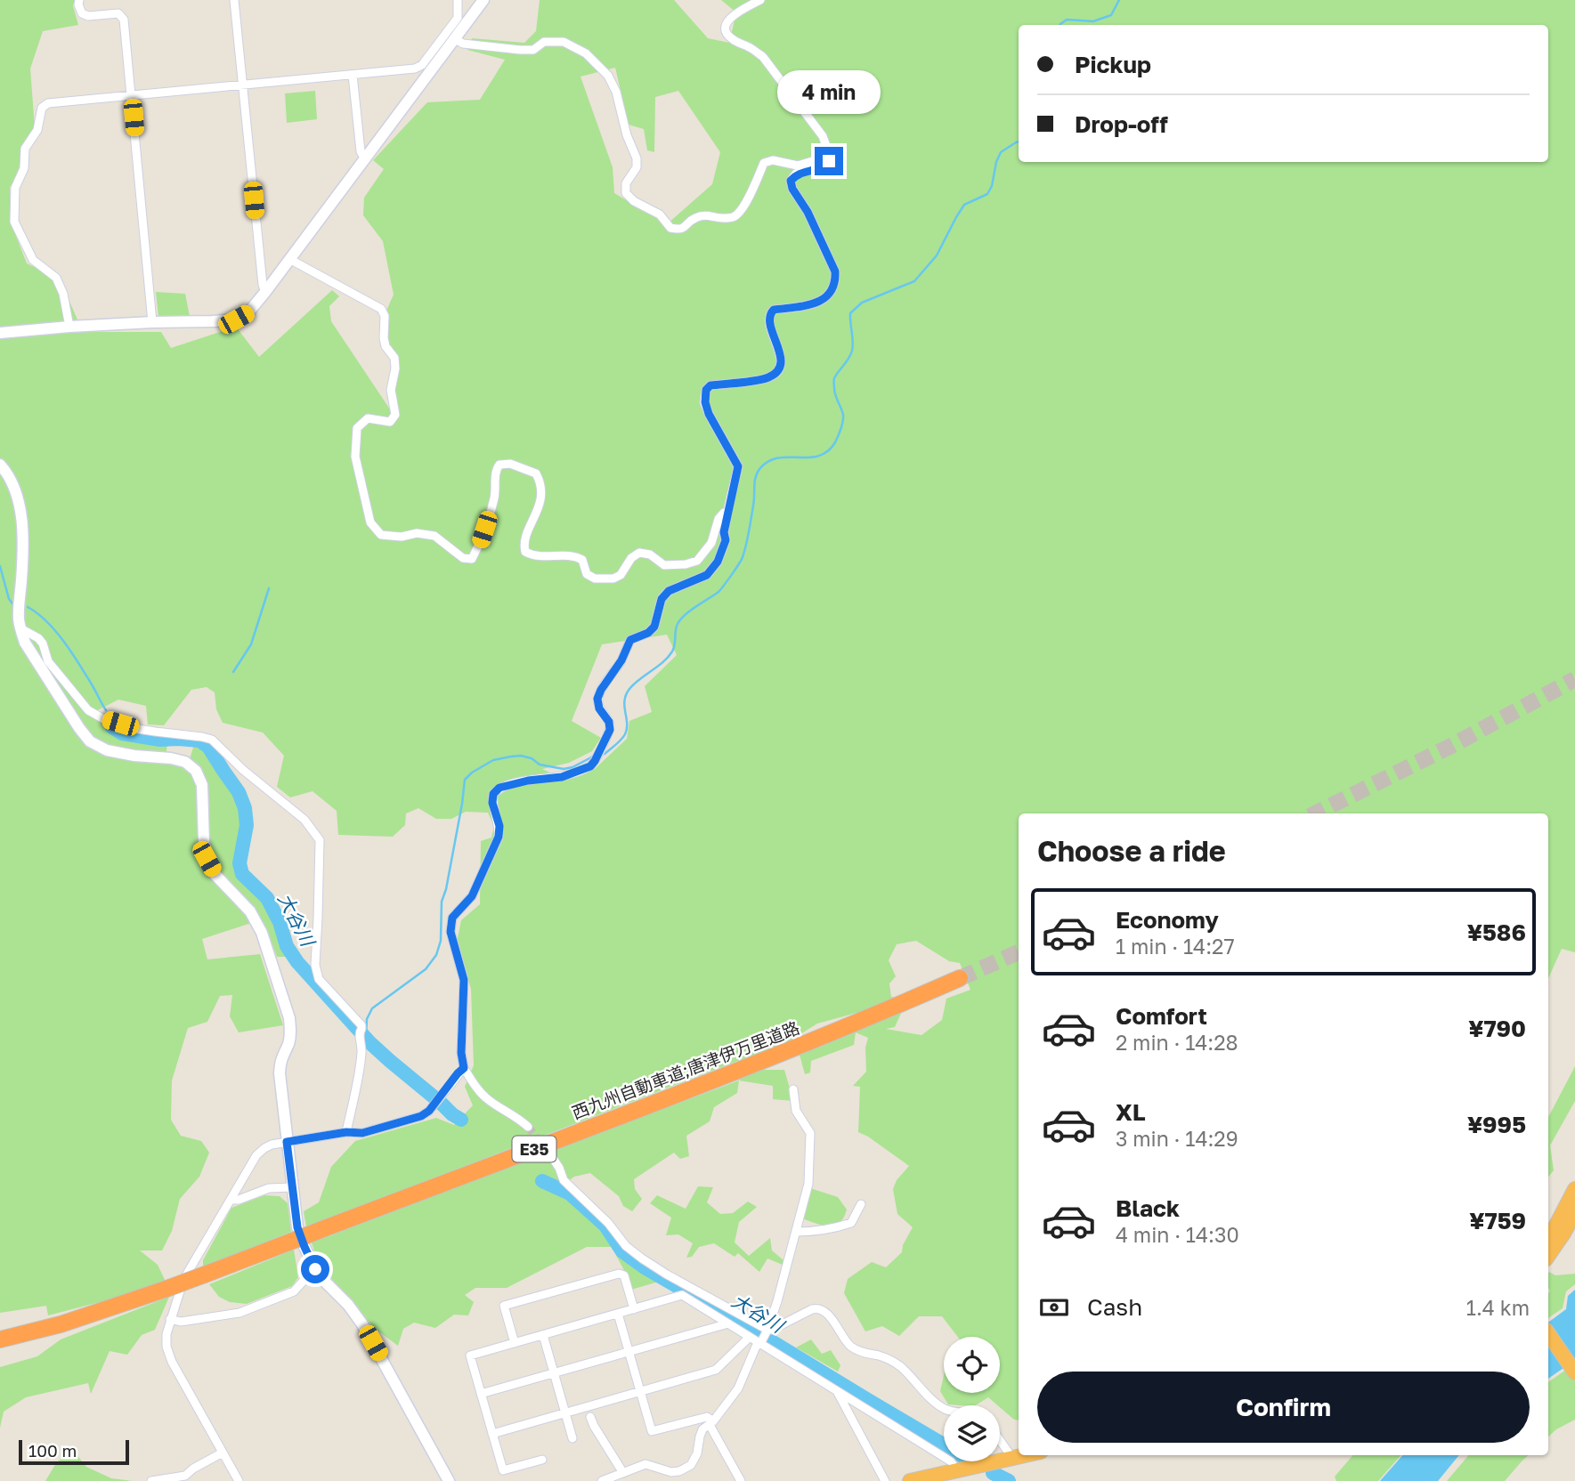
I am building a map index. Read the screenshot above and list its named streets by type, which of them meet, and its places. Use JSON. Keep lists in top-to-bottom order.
{
  "streets": {
    "highway": ["西九州自動車道;唐津伊万里道路", "E35"]
  },
  "water": ["大谷川"],
  "scale_bar": "100 m",
  "page": {
    "banner": ["Pickup", "Drop-off"],
    "bubble": "4 min",
    "heading": "Choose a ride",
    "list": [
      {
        "name": "Economy",
        "note": "1 min · 14:27",
        "value": "¥586"
      },
      {
        "name": "Comfort",
        "note": "2 min · 14:28",
        "value": "¥790"
      },
      {
        "name": "XL",
        "note": "3 min · 14:29",
        "value": "¥995"
      },
      {
        "name": "Black",
        "note": "4 min · 14:30",
        "value": "¥759"
      }
    ],
    "pay": ["Cash", "1.4 km"],
    "buttons": "Confirm",
    "scale": "100 m"
  }
}
